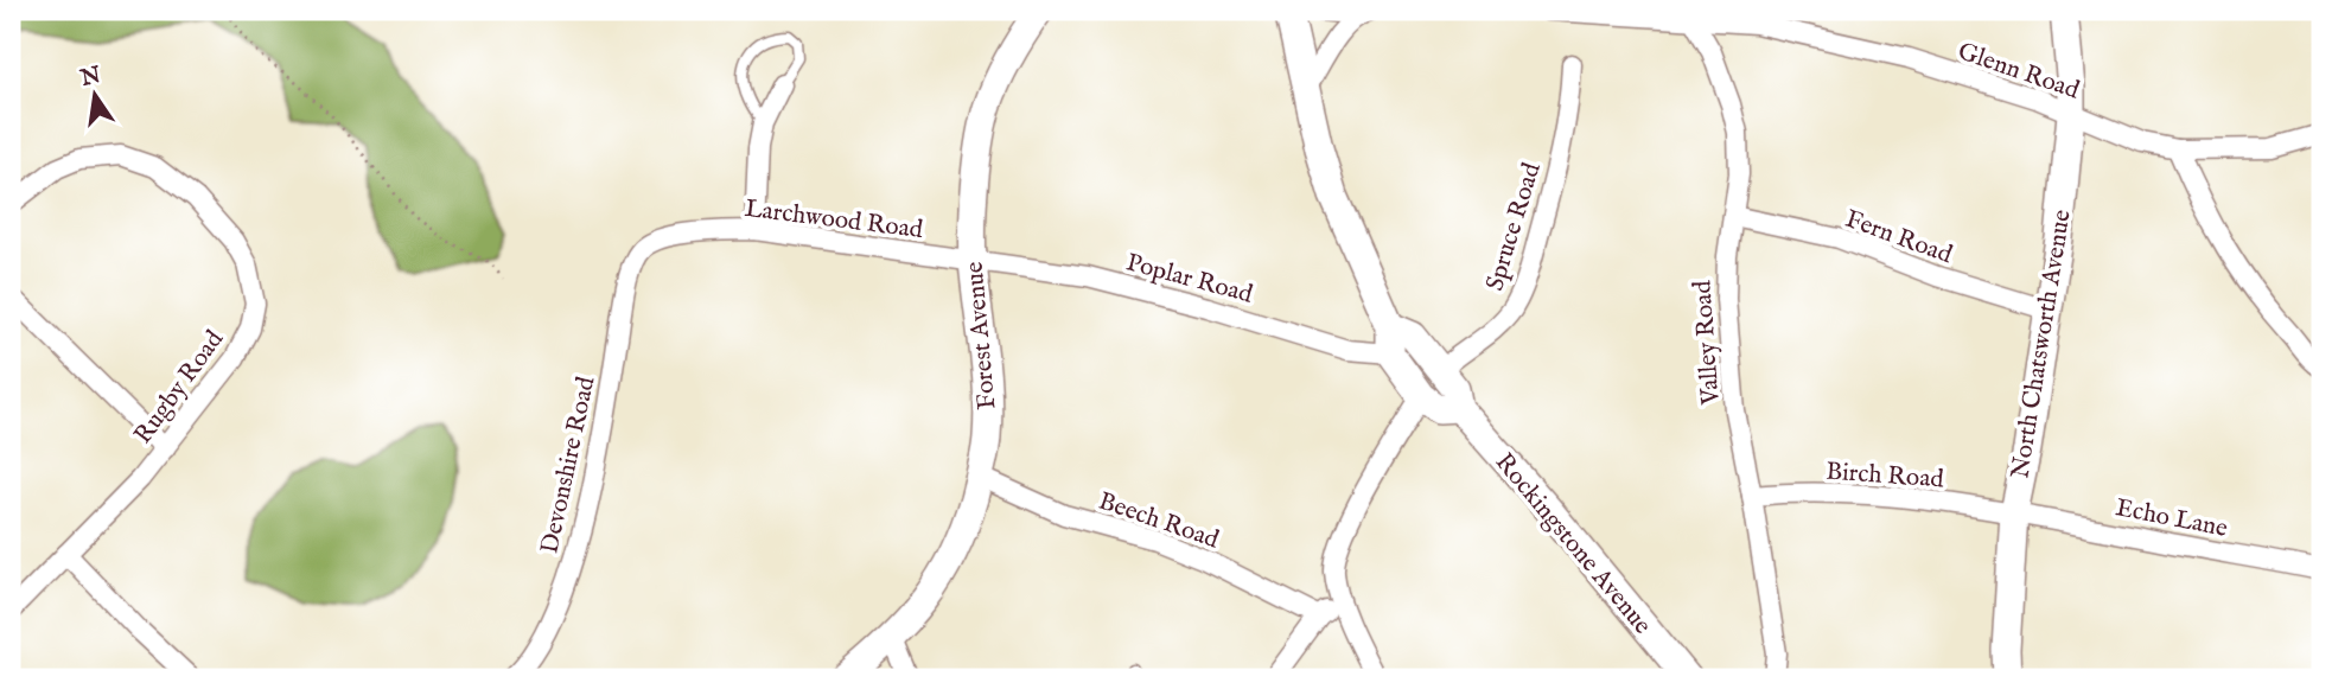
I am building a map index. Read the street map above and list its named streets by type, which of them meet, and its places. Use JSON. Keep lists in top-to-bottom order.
{
  "streets": {
    "street": [
      "Glenn Road",
      "Larchwood Road",
      "Spruce Road",
      "Fern Road",
      "Poplar Road",
      "Forest Avenue",
      "Valley Road",
      "North Chatsworth Avenue",
      "Rugby Road",
      "Devonshire Road",
      "Birch Road",
      "Echo Lane",
      "Beech Road",
      "Rockingstone Avenue"
    ]
  },
  "crossings": [
    ["Glenn Road", "Valley Road"],
    ["Glenn Road", "North Chatsworth Avenue"],
    ["Larchwood Road", "Poplar Road"],
    ["Larchwood Road", "Forest Avenue"],
    ["Larchwood Road", "Devonshire Road"],
    ["Spruce Road", "Rockingstone Avenue"],
    ["Fern Road", "Valley Road"],
    ["Fern Road", "North Chatsworth Avenue"],
    ["Poplar Road", "Forest Avenue"],
    ["Forest Avenue", "Beech Road"],
    ["Valley Road", "Birch Road"],
    ["North Chatsworth Avenue", "Birch Road"],
    ["North Chatsworth Avenue", "Echo Lane"],
    ["Birch Road", "Echo Lane"]
  ],
  "north": "top"
}
